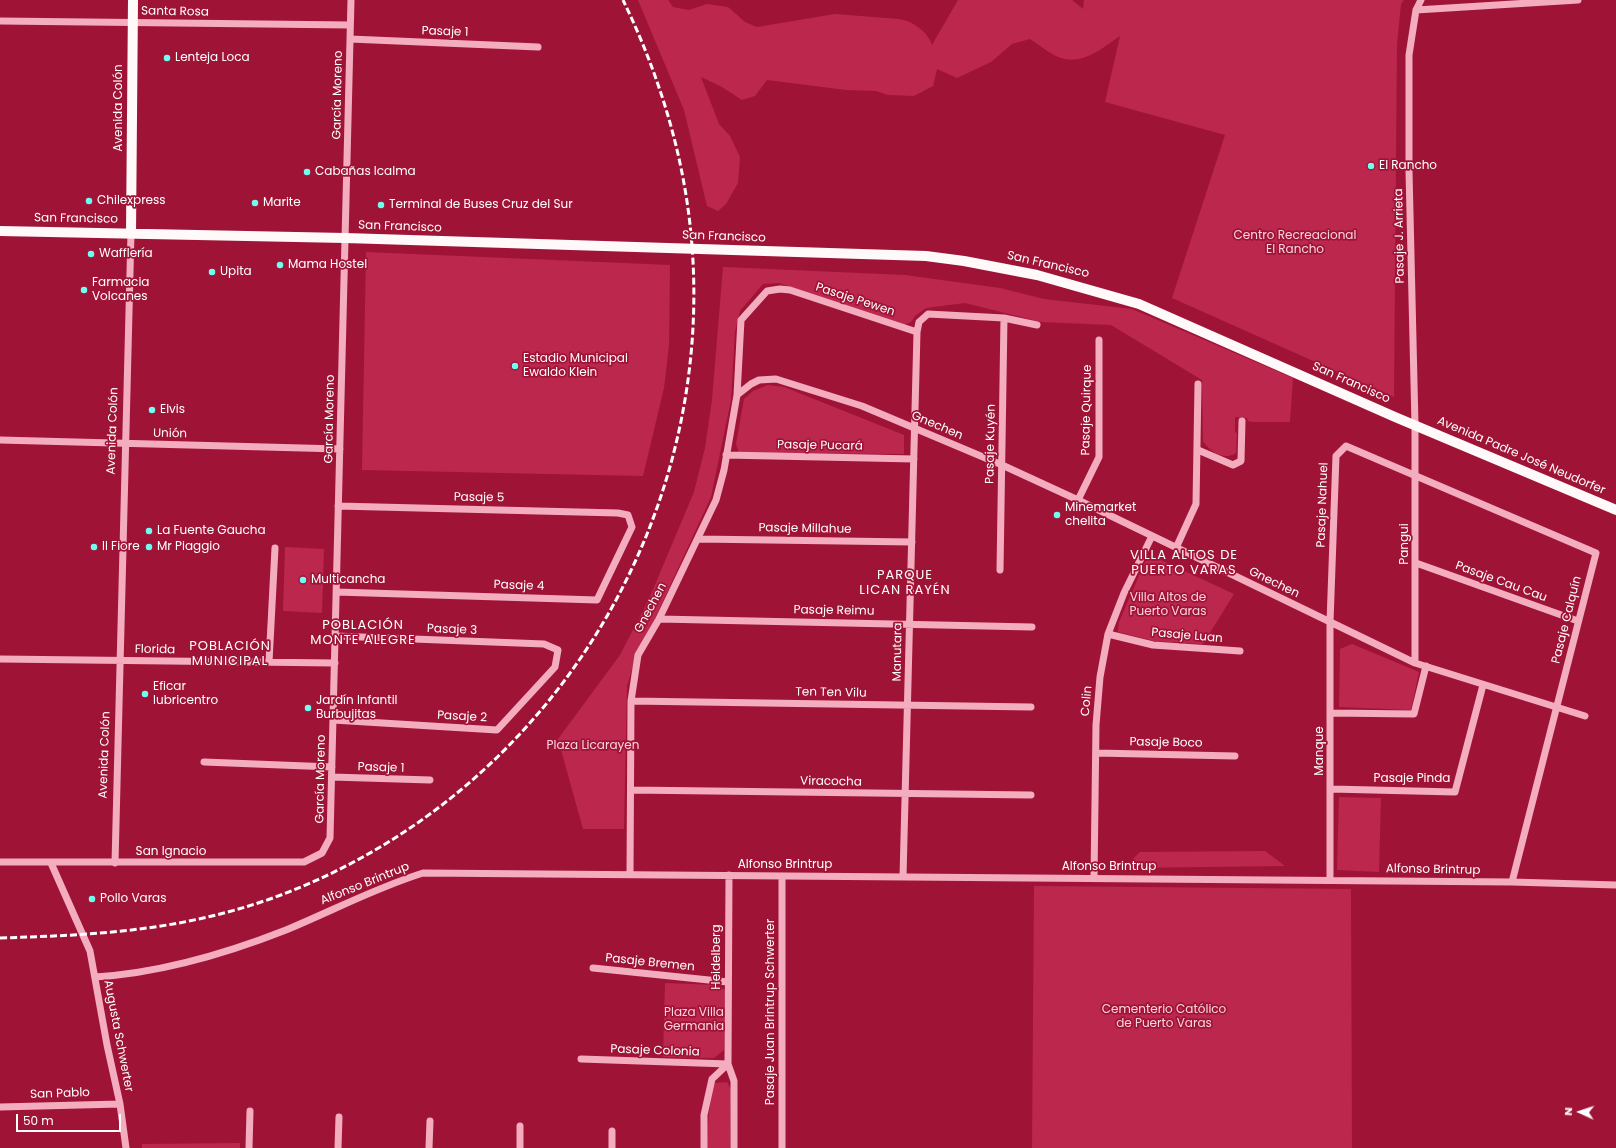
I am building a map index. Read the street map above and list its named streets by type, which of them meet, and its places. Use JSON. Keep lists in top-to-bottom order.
{
  "streets": {
    "main road": ["Avenida Colón", "San Francisco", "Avenida Padre José Neudorfer"],
    "street": [
      "Santa Rosa",
      "Pasaje 1",
      "García Moreno",
      "Pasaje J. Arrieta",
      "Pasaje Pewen",
      "Pasaje Quirque",
      "Gnechen",
      "Unión",
      "Pasaje Kuyén",
      "Pasaje Pucará",
      "Pasaje 5",
      "Pasaje Nahuel",
      "Pasaje Millahue",
      "Pangui",
      "Pasaje Cau Cau",
      "Pasaje 4",
      "Pasaje Reimu",
      "Pasaje Calquín",
      "Pasaje 3",
      "Pasaje Luan",
      "Florida",
      "Manutara",
      "Ten Ten Vilu",
      "Colin",
      "Pasaje 2",
      "Pasaje Boco",
      "Manque",
      "Pasaje Pinda",
      "Viracocha",
      "San Ignacio",
      "Alfonso Brintrup",
      "Heidelberg",
      "Pasaje Bremen",
      "Pasaje Juan Brintrup Schwerter",
      "Augusta Schwerter",
      "Pasaje Colonia",
      "San Pablo"
    ]
  },
  "crossings": [
    ["Santa Rosa", "García Moreno"],
    ["Santa Rosa", "Avenida Colón"],
    ["Pasaje 1", "García Moreno"],
    ["García Moreno", "San Francisco"],
    ["García Moreno", "Unión"],
    ["García Moreno", "Pasaje 5"],
    ["García Moreno", "Pasaje 4"],
    ["García Moreno", "Pasaje 3"],
    ["García Moreno", "Florida"],
    ["García Moreno", "Pasaje 2"],
    ["García Moreno", "San Ignacio"],
    ["Avenida Colón", "San Francisco"],
    ["Avenida Colón", "Unión"],
    ["Avenida Colón", "Florida"],
    ["Avenida Colón", "San Ignacio"],
    ["San Francisco", "Pasaje J. Arrieta"],
    ["San Francisco", "Avenida Padre José Neudorfer"],
    ["San Francisco", "Pangui"],
    ["Pasaje J. Arrieta", "Avenida Padre José Neudorfer"],
    ["Pasaje J. Arrieta", "Pangui"],
    ["Pasaje Pewen", "Gnechen"],
    ["Pasaje Pewen", "Manutara"],
    ["Pasaje Quirque", "Gnechen"],
    ["Gnechen", "Pasaje Kuyén"],
    ["Gnechen", "Pasaje Pucará"],
    ["Gnechen", "Pasaje Nahuel"],
    ["Gnechen", "Pasaje Millahue"],
    ["Gnechen", "Pangui"],
    ["Gnechen", "Pasaje Reimu"],
    ["Gnechen", "Pasaje Calquín"],
    ["Gnechen", "Manutara"],
    ["Gnechen", "Ten Ten Vilu"],
    ["Gnechen", "Colin"],
    ["Gnechen", "Manque"],
    ["Gnechen", "Pasaje Pinda"],
    ["Gnechen", "Viracocha"],
    ["Gnechen", "Alfonso Brintrup"],
    ["Pasaje Pucará", "Manutara"],
    ["Avenida Padre José Neudorfer", "Pangui"],
    ["Pasaje 5", "Pasaje 4"],
    ["Pasaje Nahuel", "Pangui"],
    ["Pasaje Nahuel", "Pasaje Calquín"],
    ["Pasaje Nahuel", "Manque"],
    ["Pasaje Millahue", "Manutara"],
    ["Pangui", "Pasaje Cau Cau"],
    ["Pangui", "Pasaje Calquín"],
    ["Pasaje Cau Cau", "Pasaje Calquín"],
    ["Pasaje Reimu", "Manutara"],
    ["Pasaje Calquín", "Alfonso Brintrup"],
    ["Pasaje 3", "Pasaje 2"],
    ["Pasaje Luan", "Colin"],
    ["Manutara", "Ten Ten Vilu"],
    ["Manutara", "Viracocha"],
    ["Manutara", "Alfonso Brintrup"],
    ["Colin", "Pasaje Boco"],
    ["Colin", "Alfonso Brintrup"],
    ["Manque", "Pasaje Pinda"],
    ["Manque", "Alfonso Brintrup"],
    ["Alfonso Brintrup", "Heidelberg"],
    ["Alfonso Brintrup", "Pasaje Juan Brintrup Schwerter"],
    ["Alfonso Brintrup", "Augusta Schwerter"],
    ["Heidelberg", "Pasaje Bremen"],
    ["Heidelberg", "Pasaje Colonia"],
    ["Augusta Schwerter", "San Pablo"]
  ],
  "districts": [
    "VILLA ALTOS DE PUERTO VARAS",
    "PARQUE LICAN RAYÉN",
    "POBLACIÓN MONTE ALEGRE",
    "POBLACIÓN MUNICIPAL"
  ],
  "parks": [
    "Centro Recreacional El Rancho",
    "Villa Altos de Puerto Varas",
    "Plaza Licarayen",
    "Cementerio Católico de Puerto Varas",
    "Plaza Villa Germania"
  ],
  "places": [
    "Lenteja Loca",
    "El Rancho",
    "Cabañas Icalma",
    "Chilexpress",
    "Marite",
    "Terminal de Buses Cruz del Sur",
    "Wafflería",
    "Mama Hostel",
    "Upita",
    "Farmacia Volcanes",
    "Estadio Municipal Ewaldo Klein",
    "Elvis",
    "Minemarket chelita",
    "La Fuente Gaucha",
    "Il Fiore",
    "Mr Piaggio",
    "Multicancha",
    "Eficar lubricentro",
    "Jardín Infantil Burbujitas",
    "Pollo Varas"
  ],
  "scale_bar": "50 m",
  "north": "left"
}
